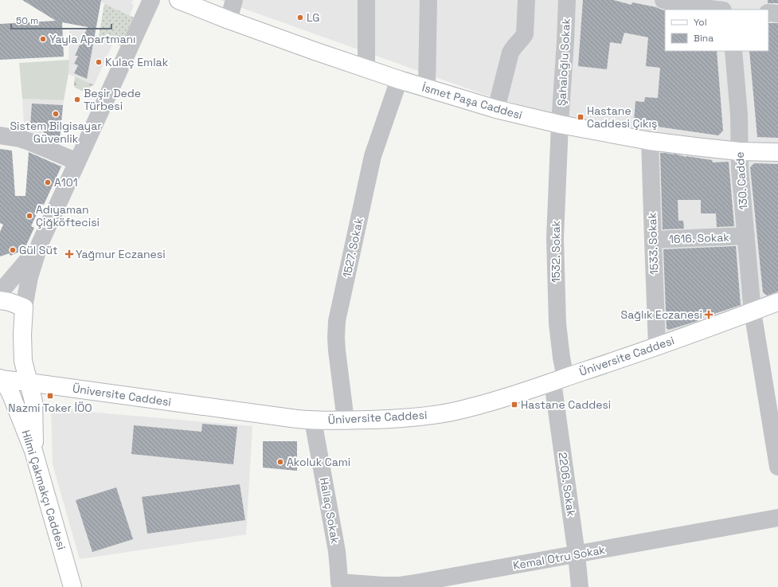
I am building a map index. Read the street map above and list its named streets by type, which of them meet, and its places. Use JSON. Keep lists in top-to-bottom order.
{
  "streets": {
    "main road": ["İsmet Paşa Caddesi", "Üniversite Caddesi", "Hilmi Çakmakçı Caddesi"],
    "street": [
      "Şahaloğlu Sokak",
      "130. Cadde",
      "1616. Sokak",
      "1533. Sokak",
      "1527. Sokak",
      "1532. Sokak",
      "2206. Sokak",
      "Hallaç Sokak",
      "Kemal Otru Sokak"
    ]
  },
  "crossings": [
    ["Şahaloğlu Sokak", "İsmet Paşa Caddesi"],
    ["Şahaloğlu Sokak", "1532. Sokak"],
    ["İsmet Paşa Caddesi", "130. Cadde"],
    ["İsmet Paşa Caddesi", "1533. Sokak"],
    ["İsmet Paşa Caddesi", "1527. Sokak"],
    ["İsmet Paşa Caddesi", "1532. Sokak"],
    ["130. Cadde", "1616. Sokak"],
    ["130. Cadde", "Üniversite Caddesi"],
    ["1616. Sokak", "1533. Sokak"],
    ["1533. Sokak", "Üniversite Caddesi"],
    ["1527. Sokak", "Üniversite Caddesi"],
    ["1532. Sokak", "Üniversite Caddesi"],
    ["1532. Sokak", "2206. Sokak"],
    ["Üniversite Caddesi", "2206. Sokak"],
    ["Üniversite Caddesi", "Hilmi Çakmakçı Caddesi"],
    ["Üniversite Caddesi", "Hallaç Sokak"],
    ["2206. Sokak", "Kemal Otru Sokak"],
    ["Hallaç Sokak", "Kemal Otru Sokak"]
  ],
  "places": {
    "other": [
      "LG",
      "Yayla Apartmanı",
      "Kulaç Emlak",
      "Beşir Dede Türbesi",
      "Sistem Bilgisayar Güvenlik",
      "A101",
      "Adıyaman Çiğköftecisi",
      "Gül Süt",
      "Akoluk Cami"
    ],
    "transit": ["Hastane Caddesi Çıkış", "Nazmi Toker İÖO", "Hastane Caddesi"],
    "health": ["Yağmur Eczanesi", "Sağlık Eczanesi"]
  },
  "legend": ["Yol", "Bina"],
  "scale_bar": "50 m"
}
